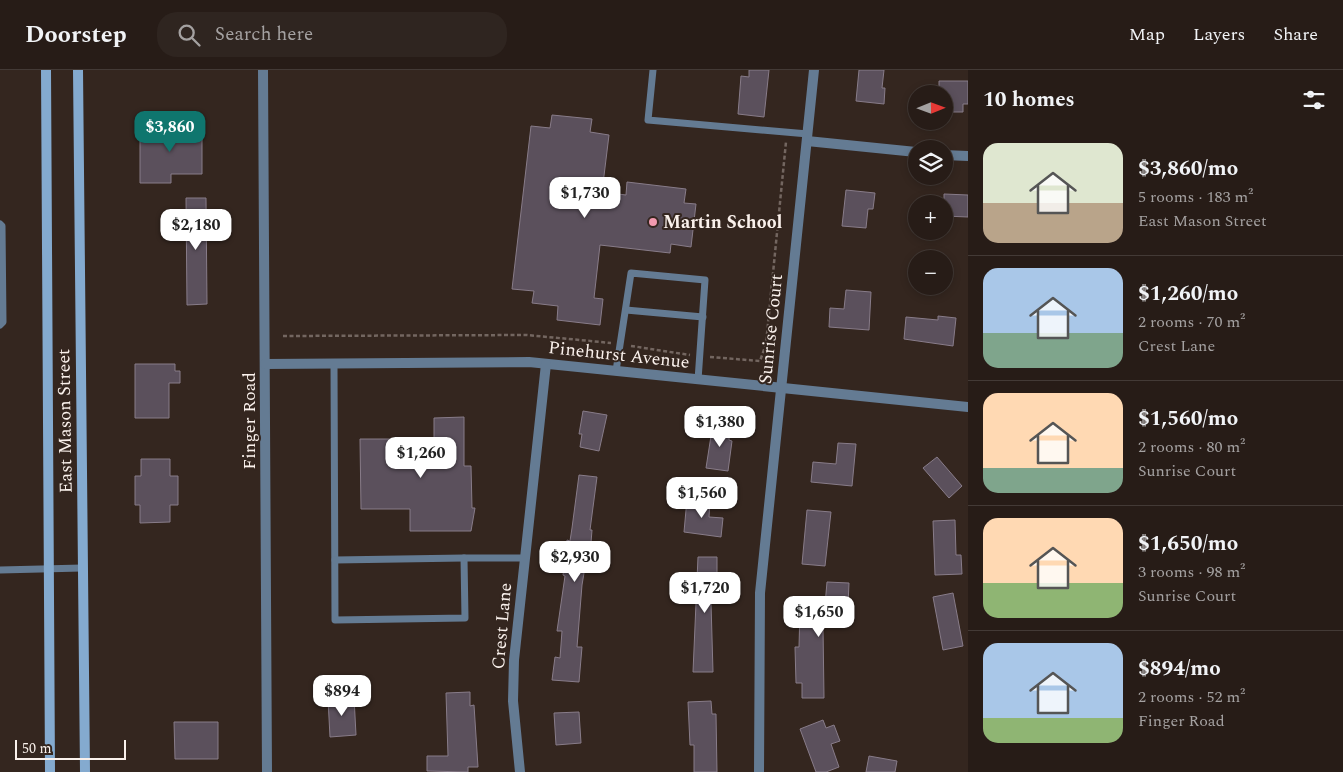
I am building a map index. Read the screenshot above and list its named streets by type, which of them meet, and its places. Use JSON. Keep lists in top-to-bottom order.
{
  "streets": {
    "main road": ["East Mason Street"],
    "street": [
      "Sunrise Court",
      "Pinehurst Avenue",
      "Finger Road",
      "Crest Lane"
    ]
  },
  "crossings": [
    ["Sunrise Court", "Pinehurst Avenue"],
    ["Pinehurst Avenue", "Finger Road"],
    ["Pinehurst Avenue", "Crest Lane"]
  ],
  "places": ["Martin School"],
  "scale_bar": "50 m",
  "north": "right",
  "page": {
    "header": "Doorstep",
    "search": "Search here",
    "nav": ["Map", "Layers", "Share"],
    "heading": "10 homes",
    "map_buttons": ["+", "−"],
    "price": [
      "$3,860",
      "$1,730",
      "$2,180",
      "$1,380",
      "$1,260",
      "$1,560",
      "$2,930",
      "$1,720",
      "$1,650",
      "$894"
    ],
    "list": [
      {
        "name": "$3,860/mo",
        "note": "5 rooms · 183 m² · East Mason Street"
      },
      {
        "name": "$1,260/mo",
        "note": "2 rooms · 70 m² · Crest Lane"
      },
      {
        "name": "$1,560/mo",
        "note": "2 rooms · 80 m² · Sunrise Court"
      },
      {
        "name": "$1,650/mo",
        "note": "3 rooms · 98 m² · Sunrise Court"
      },
      {
        "name": "$894/mo",
        "note": "2 rooms · 52 m² · Finger Road"
      }
    ],
    "scale": "50 m"
  }
}
